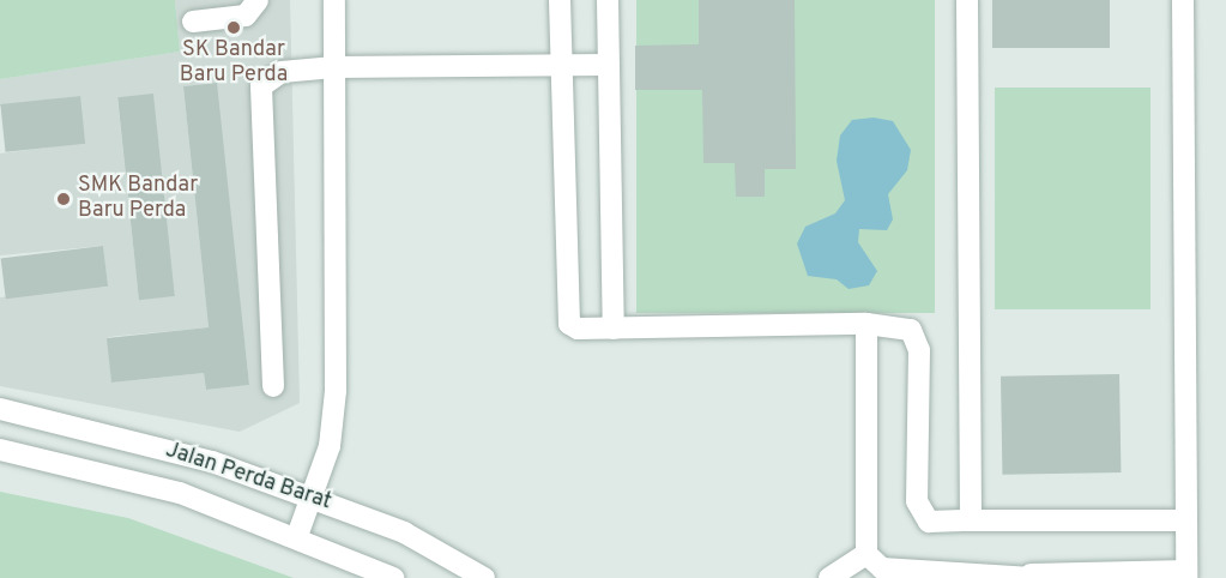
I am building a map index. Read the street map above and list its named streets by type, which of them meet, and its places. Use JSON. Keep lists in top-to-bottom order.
{
  "streets": {
    "street": ["Jalan Perda Barat"]
  },
  "places": ["SK Bandar Baru Perda", "SMK Bandar Baru Perda"]
}
